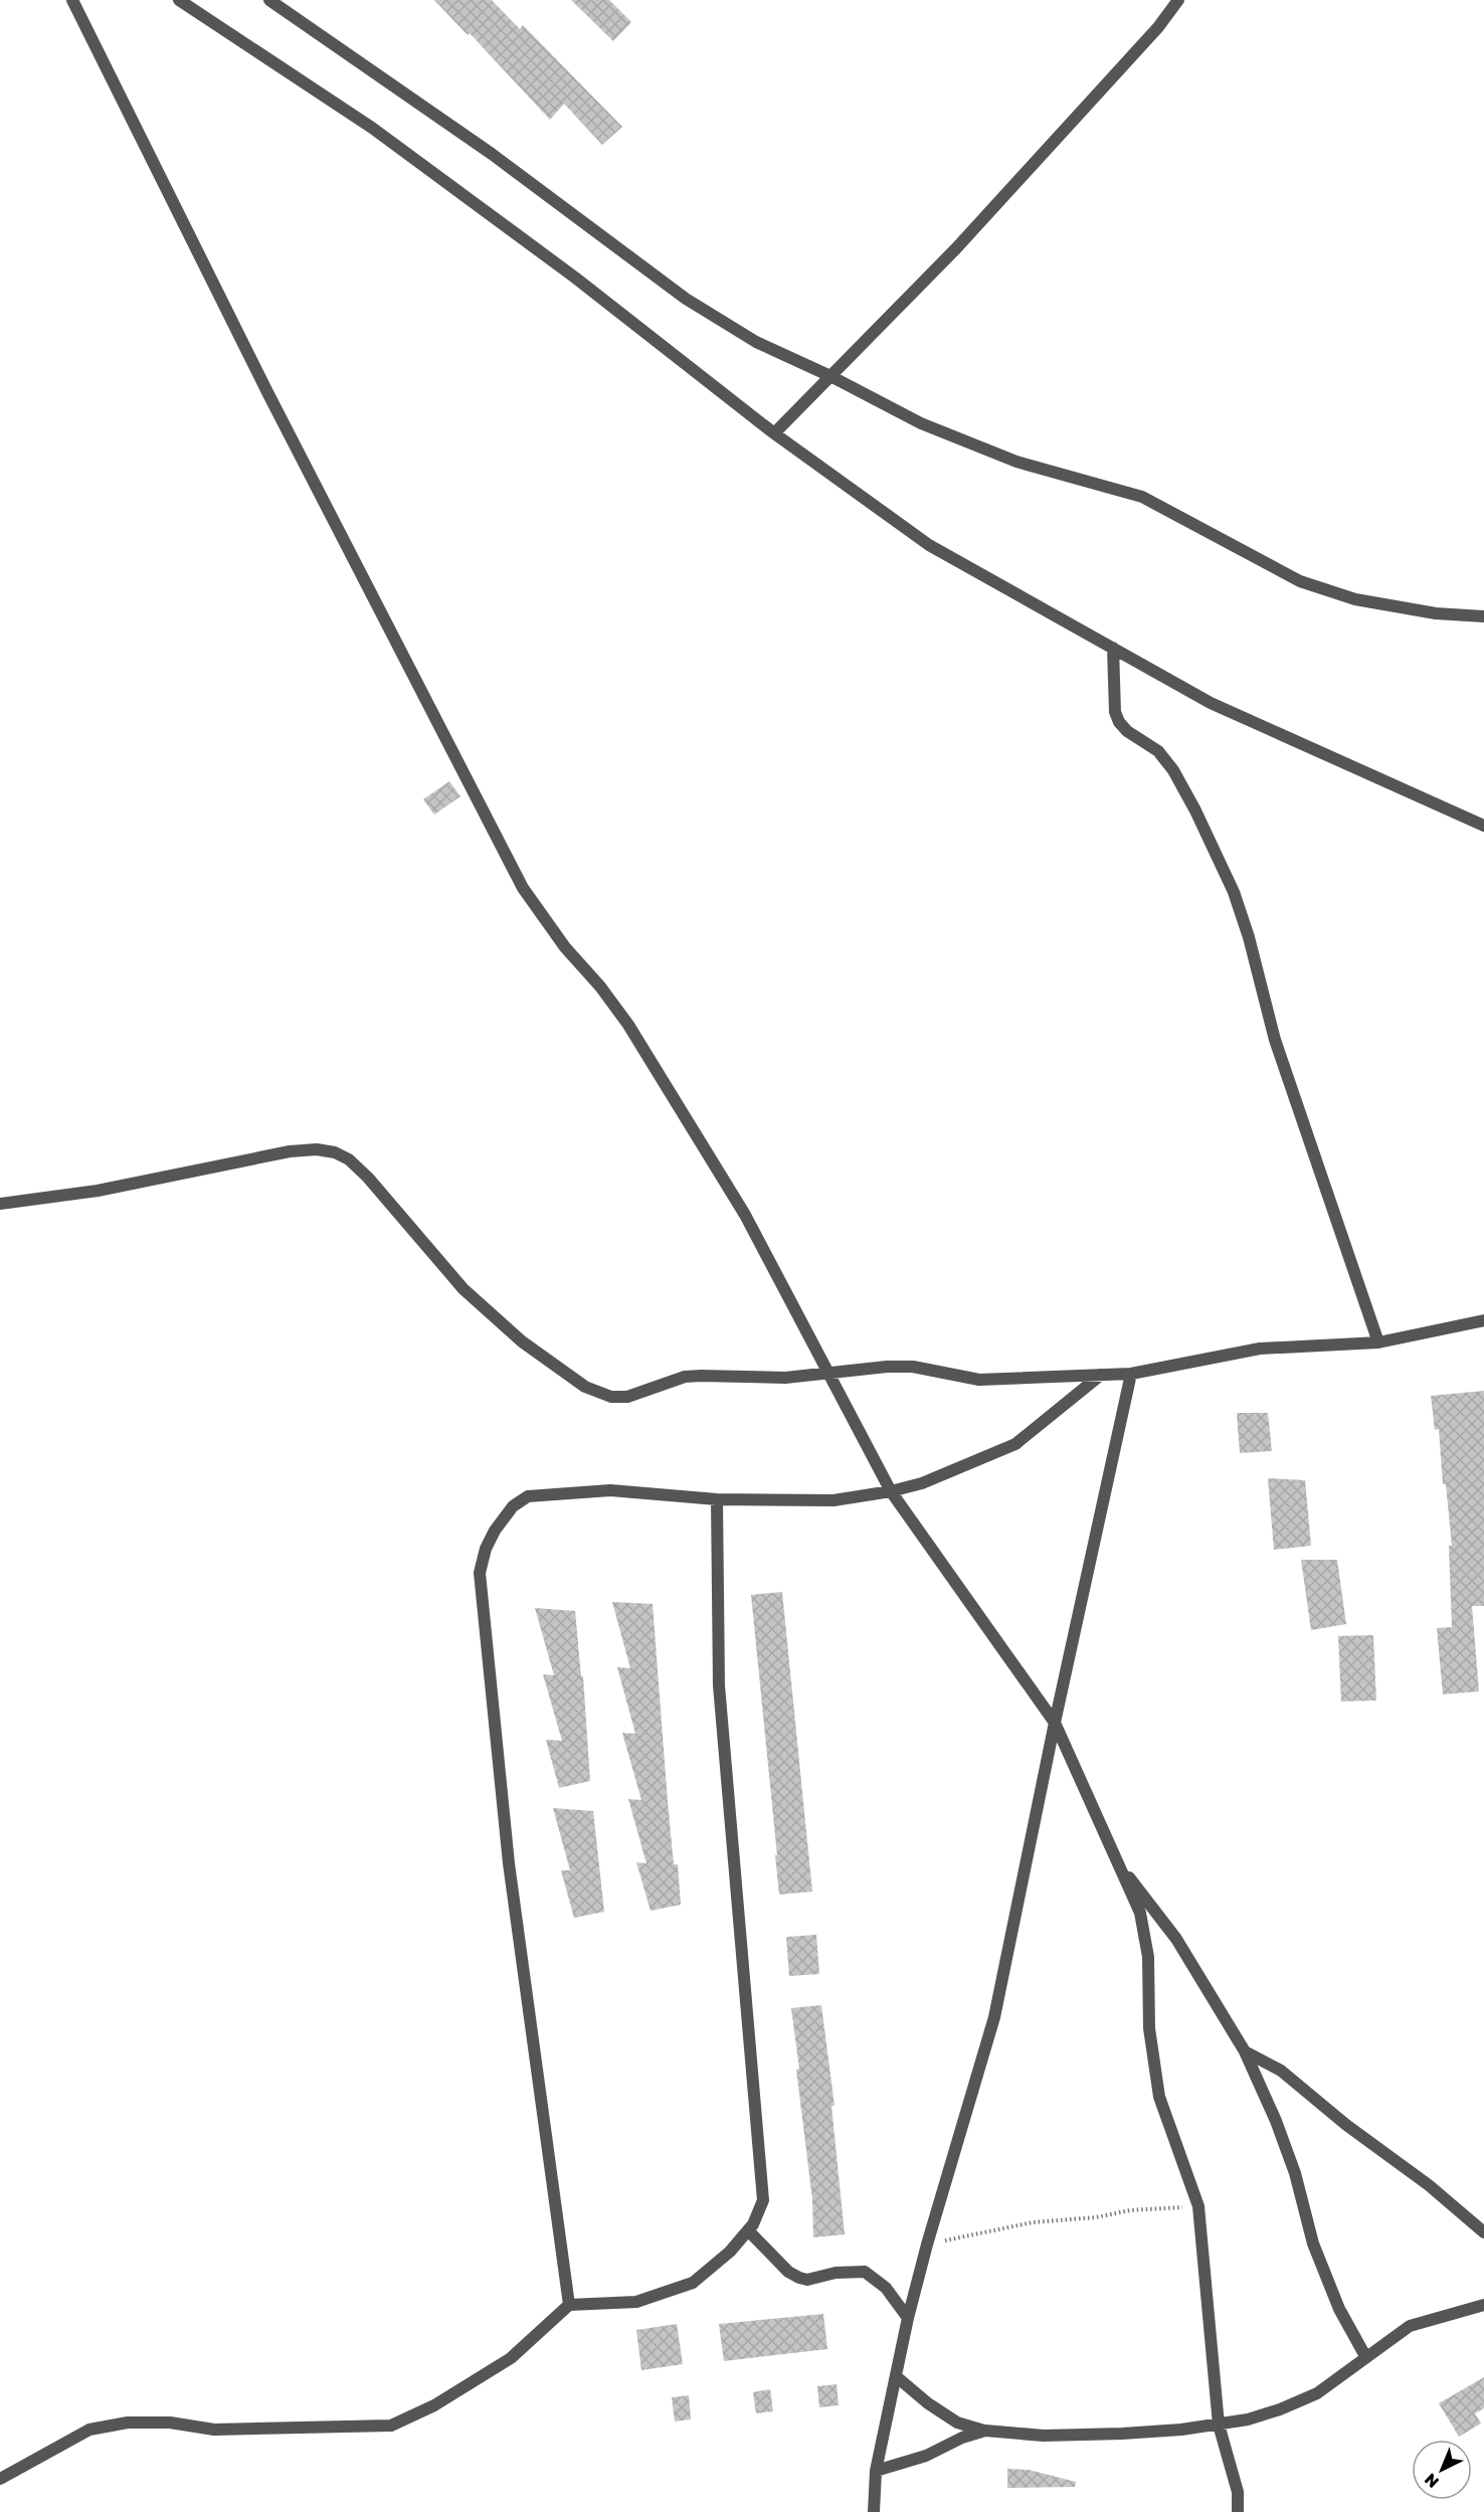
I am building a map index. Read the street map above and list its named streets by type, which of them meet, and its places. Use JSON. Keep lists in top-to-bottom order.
{
  "north": "bottom left"
}
